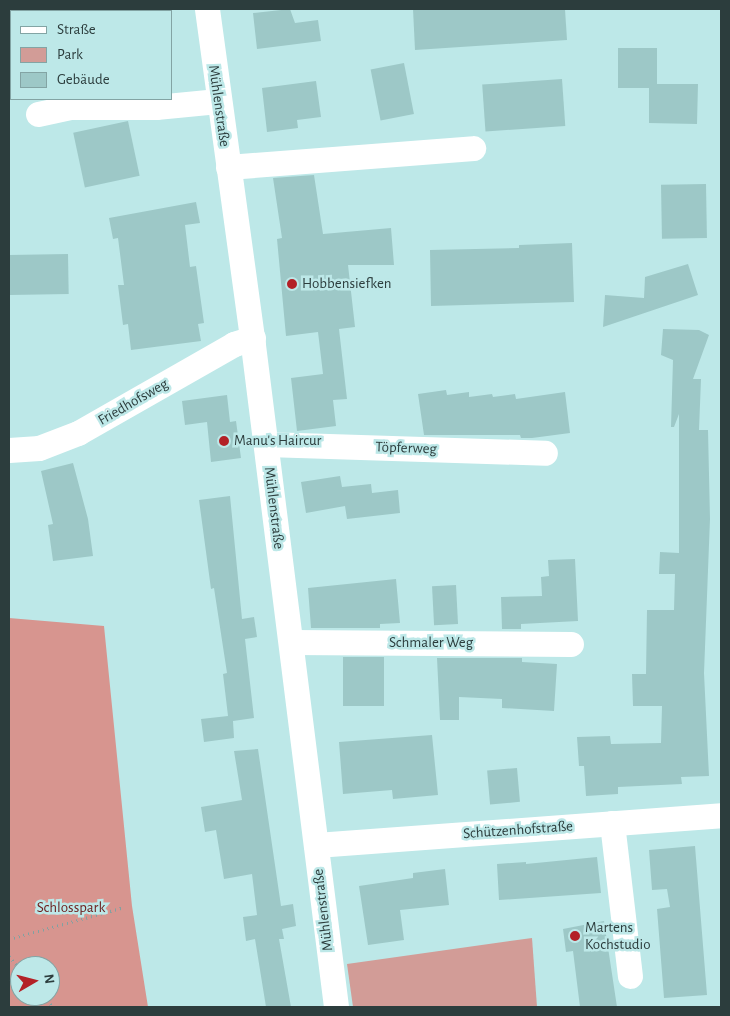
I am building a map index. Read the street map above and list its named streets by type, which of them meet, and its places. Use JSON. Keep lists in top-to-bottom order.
{
  "streets": {
    "street": [
      "Mühlenstraße",
      "Friedhofsweg",
      "Töpferweg",
      "Schmaler Weg",
      "Schützenhofstraße"
    ]
  },
  "crossings": [
    ["Mühlenstraße", "Friedhofsweg"],
    ["Mühlenstraße", "Töpferweg"],
    ["Mühlenstraße", "Schmaler Weg"],
    ["Mühlenstraße", "Schützenhofstraße"]
  ],
  "parks": ["Schlosspark"],
  "places": ["Hobbensiefken", "Manu's Haircur", "Martens Kochstudio"],
  "legend": ["Straße", "Park", "Gebäude"],
  "north": "right"
}
